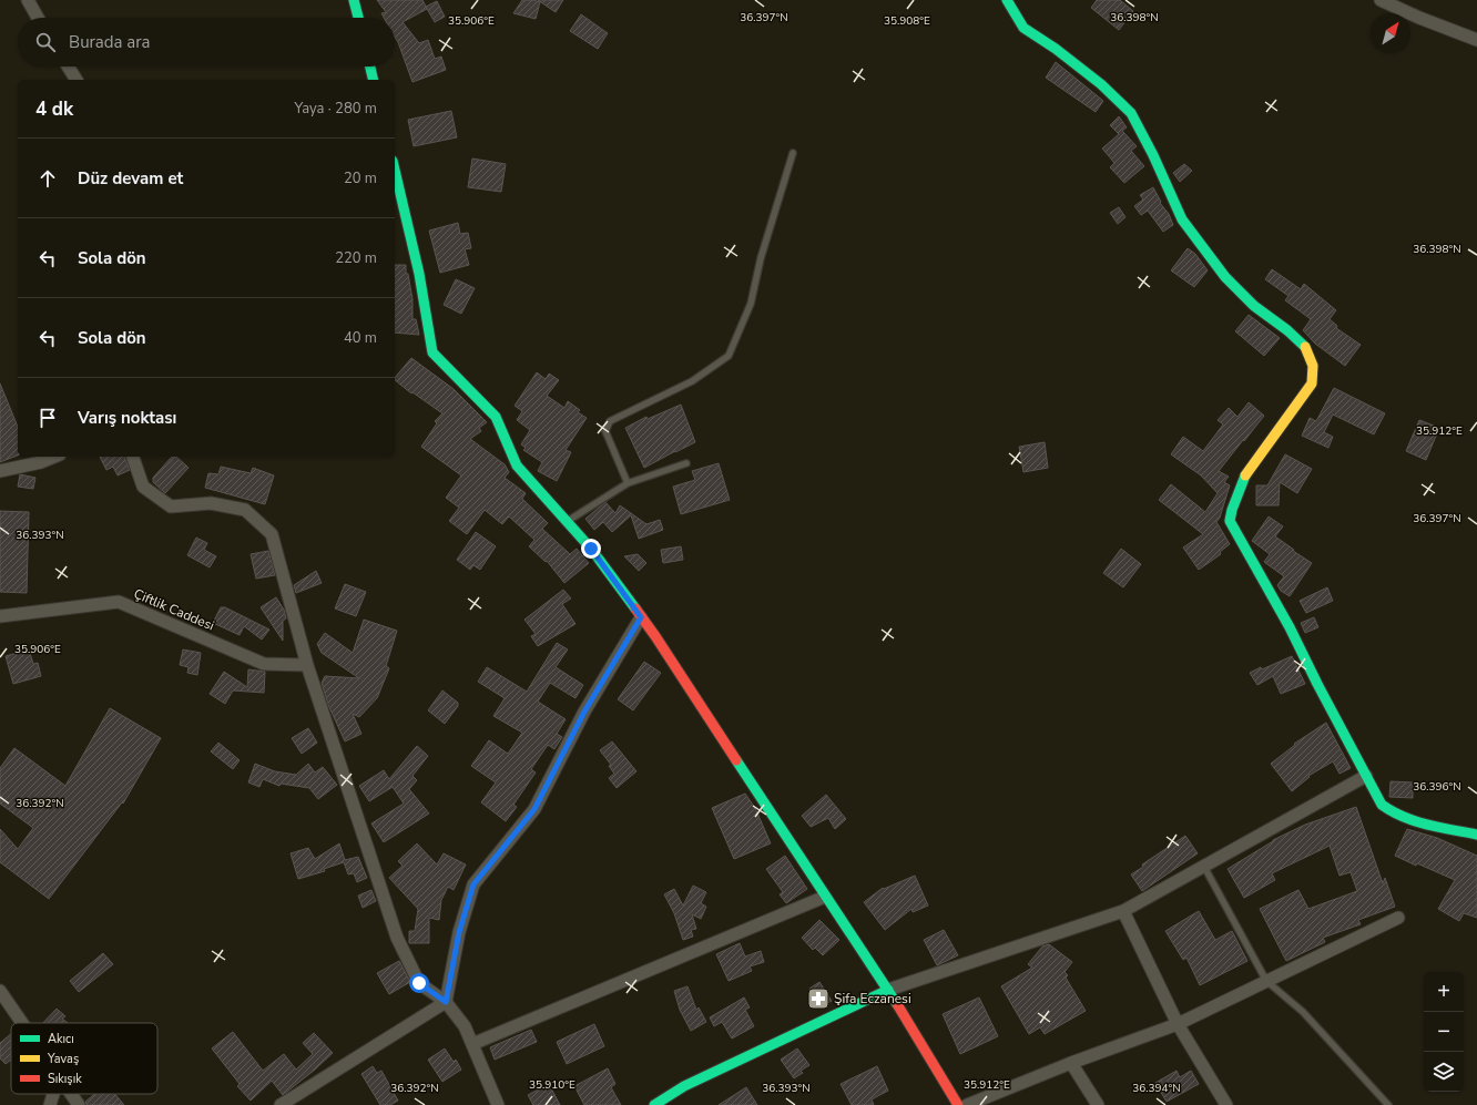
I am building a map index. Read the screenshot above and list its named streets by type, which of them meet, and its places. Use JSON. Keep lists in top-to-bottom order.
{
  "streets": {
    "street": ["Çiftlik Caddesi"]
  },
  "places": {
    "pharmacy": ["Şifa Eczanesi"]
  },
  "legend": ["Akıcı", "Yavaş", "Sıkışık"],
  "north": "top right",
  "page": {
    "search": "Burada ara",
    "heading": ["4 dk", "Yaya · 280 m"],
    "list": [
      ["Düz devam et", "20 m"],
      ["Sola dön", "220 m"],
      ["Sola dön", "40 m"],
      "Varış noktası"
    ],
    "map_buttons": ["+", "−"]
  },
  "coordinates": [
    "36.397°N",
    "36.398°N",
    "35.906°E",
    "35.908°E",
    "35.912°E",
    "36.393°N",
    "36.396°N",
    "36.392°N",
    "35.910°E",
    "36.394°N"
  ]
}
